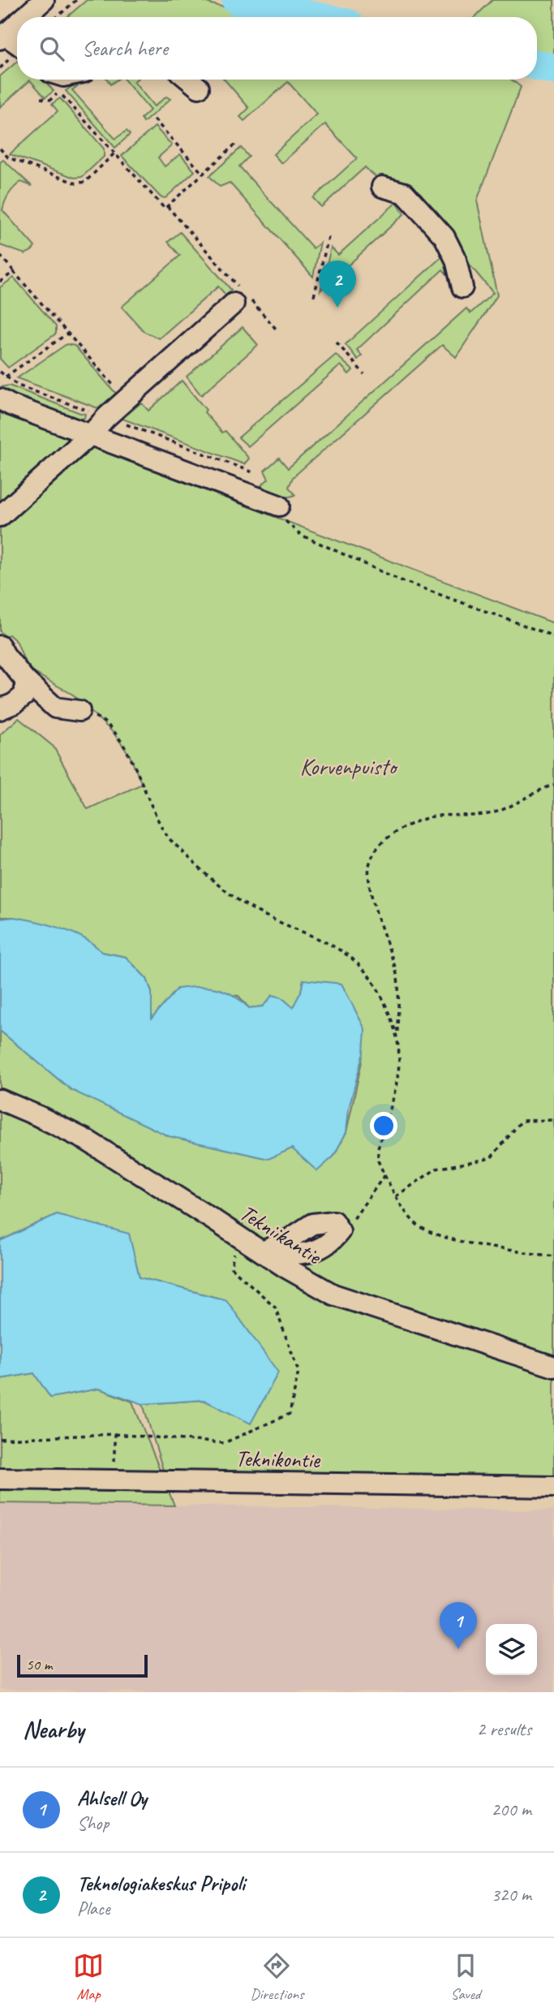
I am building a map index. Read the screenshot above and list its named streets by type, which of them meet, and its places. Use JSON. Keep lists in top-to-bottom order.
{
  "streets": {
    "street": ["Tekniikantie", "Teknikontie"]
  },
  "parks": ["Korvenpuisto"],
  "scale_bar": "50 m",
  "page": {
    "search": "Search here",
    "pins": ["2", "1"],
    "scale": "50 m",
    "heading": ["Nearby", "2 results"],
    "list": [
      {
        "mark": "1",
        "name": "Ahlsell Oy",
        "note": "Shop",
        "value": "200 m"
      },
      {
        "mark": "2",
        "name": "Teknologiakeskus Pripoli",
        "note": "Place",
        "value": "320 m"
      }
    ],
    "nav": ["Map", "Directions", "Saved"]
  }
}
